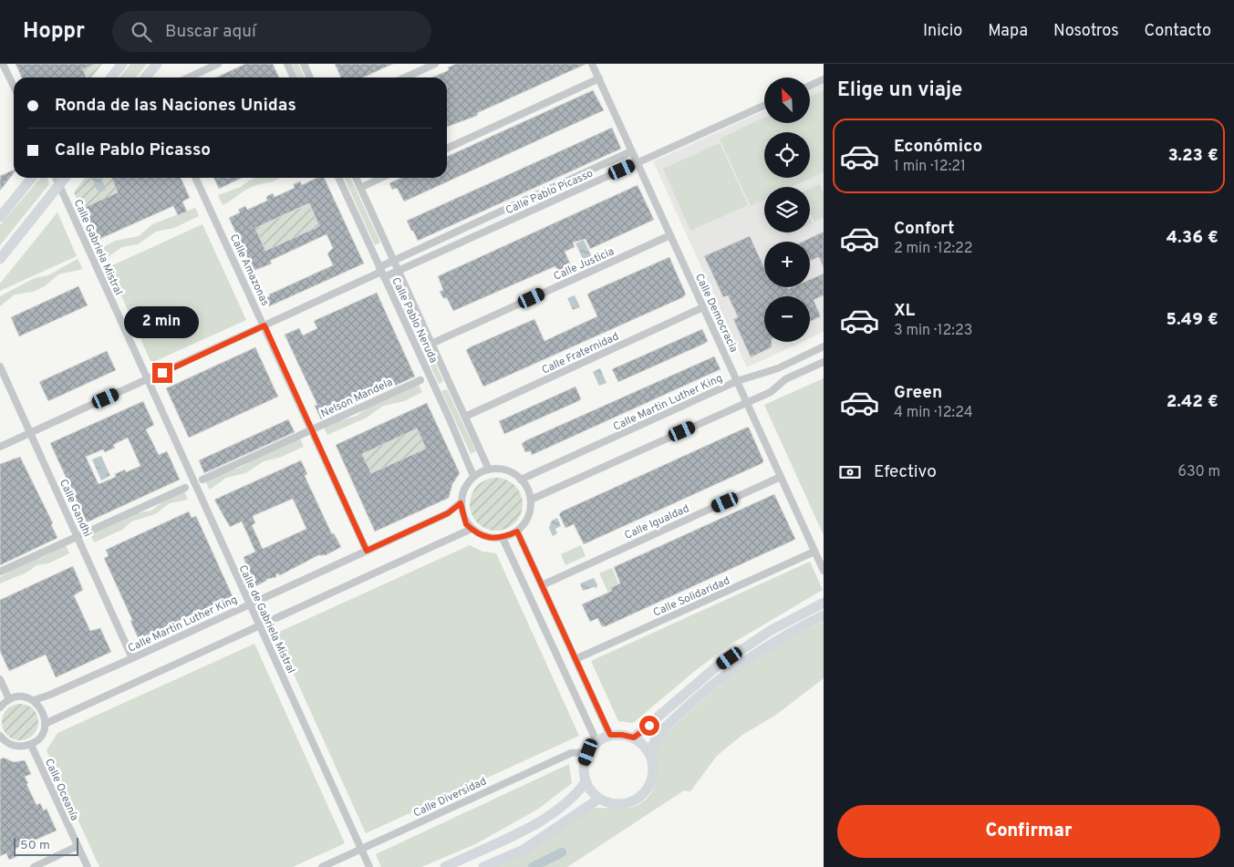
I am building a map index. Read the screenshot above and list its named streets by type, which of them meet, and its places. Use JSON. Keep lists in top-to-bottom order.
{
  "streets": {
    "street": [
      "Calle Pablo Picasso",
      "Calle Gabriela Mistral",
      "Calle Justicia",
      "Calle Amazonas",
      "Calle Democracia",
      "Calle Pablo Neruda",
      "Calle Fraternidad",
      "Nelson Mandela",
      "Calle Martin Luther King",
      "Calle Gandhi",
      "Calle Igualdad",
      "Calle Solidaridad",
      "Calle de Gabriela Mistral",
      "Calle Oceanía",
      "Calle Diversidad"
    ]
  },
  "crossings": [
    ["Calle Pablo Picasso", "Calle Gabriela Mistral"],
    ["Calle Pablo Picasso", "Calle Amazonas"],
    ["Calle Pablo Picasso", "Calle Democracia"],
    ["Calle Pablo Picasso", "Calle Pablo Neruda"],
    ["Calle Pablo Picasso", "Calle Gandhi"],
    ["Calle Pablo Picasso", "Calle de Gabriela Mistral"],
    ["Calle Gabriela Mistral", "Calle de Gabriela Mistral"],
    ["Calle Justicia", "Calle Democracia"],
    ["Calle Justicia", "Calle Pablo Neruda"],
    ["Calle Amazonas", "Nelson Mandela"],
    ["Calle Amazonas", "Calle Martin Luther King"],
    ["Calle Democracia", "Calle Fraternidad"],
    ["Calle Democracia", "Calle Martin Luther King"],
    ["Calle Democracia", "Calle Igualdad"],
    ["Calle Democracia", "Calle Solidaridad"],
    ["Calle Pablo Neruda", "Calle Fraternidad"],
    ["Calle Pablo Neruda", "Calle Martin Luther King"],
    ["Calle Martin Luther King", "Calle Gandhi"],
    ["Calle Martin Luther King", "Calle de Gabriela Mistral"],
    ["Calle de Gabriela Mistral", "Calle Diversidad"]
  ],
  "scale_bar": "50 m",
  "north": "top left",
  "page": {
    "header": "Hoppr",
    "search": "Buscar aquí",
    "nav": [
      "Inicio",
      "Mapa",
      "Nosotros",
      "Contacto"
    ],
    "heading": "Elige un viaje",
    "map_buttons": ["+", "−"],
    "banner": ["Ronda de las Naciones Unidas", "Calle Pablo Picasso"],
    "list": [
      {
        "name": "Económico",
        "note": "1 min · 12:21",
        "value": "3.23 €"
      },
      {
        "name": "Confort",
        "note": "2 min · 12:22",
        "value": "4.36 €"
      },
      {
        "name": "XL",
        "note": "3 min · 12:23",
        "value": "5.49 €"
      },
      {
        "name": "Green",
        "note": "4 min · 12:24",
        "value": "2.42 €"
      }
    ],
    "bubble": "2 min",
    "pay": ["Efectivo", "630 m"],
    "buttons": "Confirmar",
    "scale": "50 m"
  }
}
